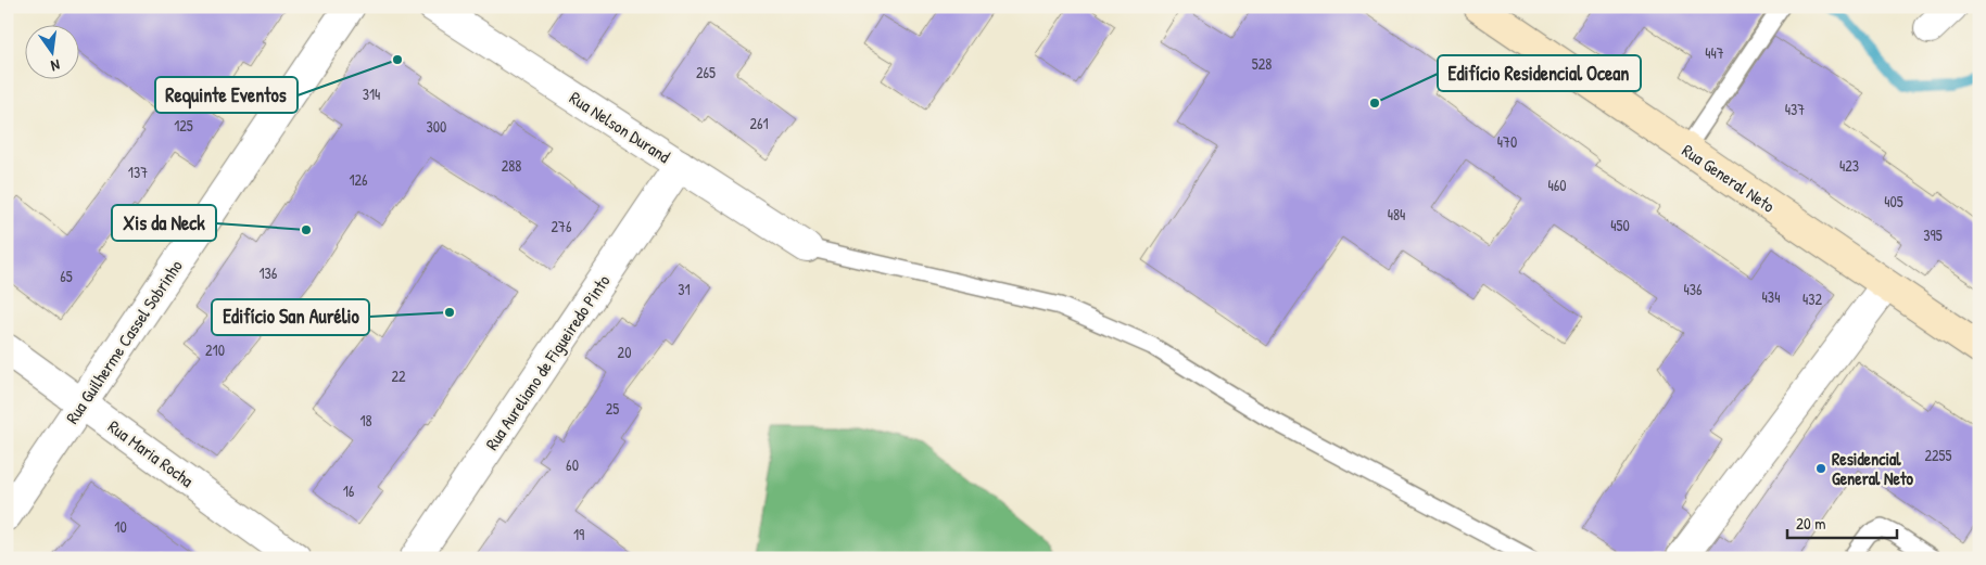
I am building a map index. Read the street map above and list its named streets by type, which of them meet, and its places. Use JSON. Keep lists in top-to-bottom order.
{
  "streets": {
    "main road": ["Rua General Neto"],
    "street": [
      "Rua Nelson Durand",
      "Rua Guilherme Cassel Sobrinho",
      "Rua Aureliano de Figueiredo Pinto",
      "Rua Maria Rocha"
    ]
  },
  "crossings": [
    ["Rua Nelson Durand", "Rua Aureliano de Figueiredo Pinto"],
    ["Rua Guilherme Cassel Sobrinho", "Rua Maria Rocha"]
  ],
  "places": [
    "Requinte Eventos",
    "Edifício Residencial Ocean",
    "Xis da Neck",
    "Edifício San Aurélio",
    "Residencial General Neto"
  ],
  "house_numbers": [
    "447",
    "528",
    "265",
    "314",
    "437",
    "261",
    "125",
    "300",
    "470",
    "288",
    "423",
    "137",
    "126",
    "460",
    "405",
    "484",
    "450",
    "276",
    "395",
    "136",
    "65",
    "31",
    "436",
    "434",
    "432",
    "210",
    "20",
    "22",
    "25",
    "18",
    "2255",
    "60",
    "16",
    "10",
    "19"
  ],
  "scale_bar": "20 m",
  "north": "bottom"
}
